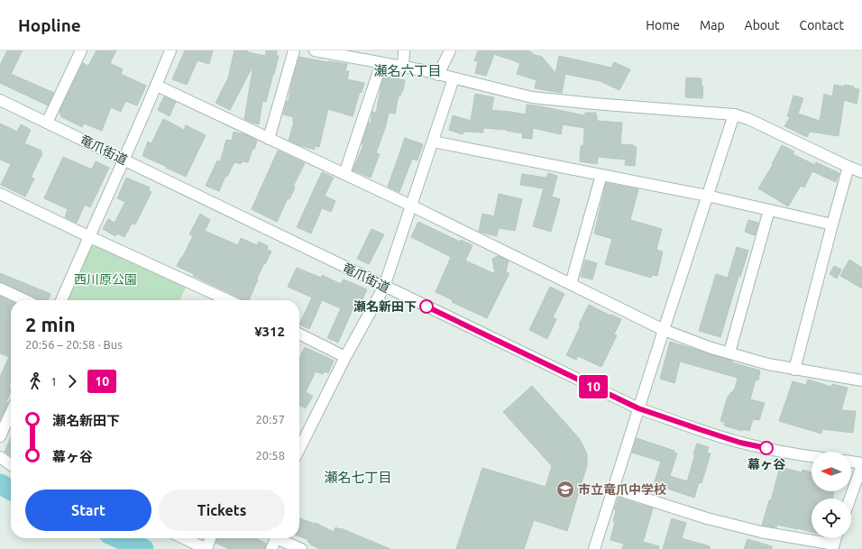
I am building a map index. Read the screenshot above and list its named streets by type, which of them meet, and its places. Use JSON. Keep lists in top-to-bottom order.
{
  "streets": {
    "street": ["竜爪街道"]
  },
  "districts": ["瀬名六丁目", "瀬名七丁目"],
  "parks": ["西川原公園"],
  "places": {
    "other": ["瀬名新田下", "幕ヶ谷"],
    "school or university": ["市立竜爪中学校"]
  },
  "lines": ["bus line 10"],
  "north": "left",
  "page": {
    "header": "Hopline",
    "nav": [
      "Home",
      "Map",
      "About",
      "Contact"
    ],
    "on_map": "10",
    "heading": ["2 min", "20:56 – 20:58 · Bus", "¥312"],
    "legs": ["1", "10"],
    "list": [
      {
        "name": "瀬名新田下",
        "value": "20:57"
      },
      {
        "name": "幕ヶ谷",
        "value": "20:58"
      }
    ],
    "buttons": ["Start", "Tickets"]
  }
}
